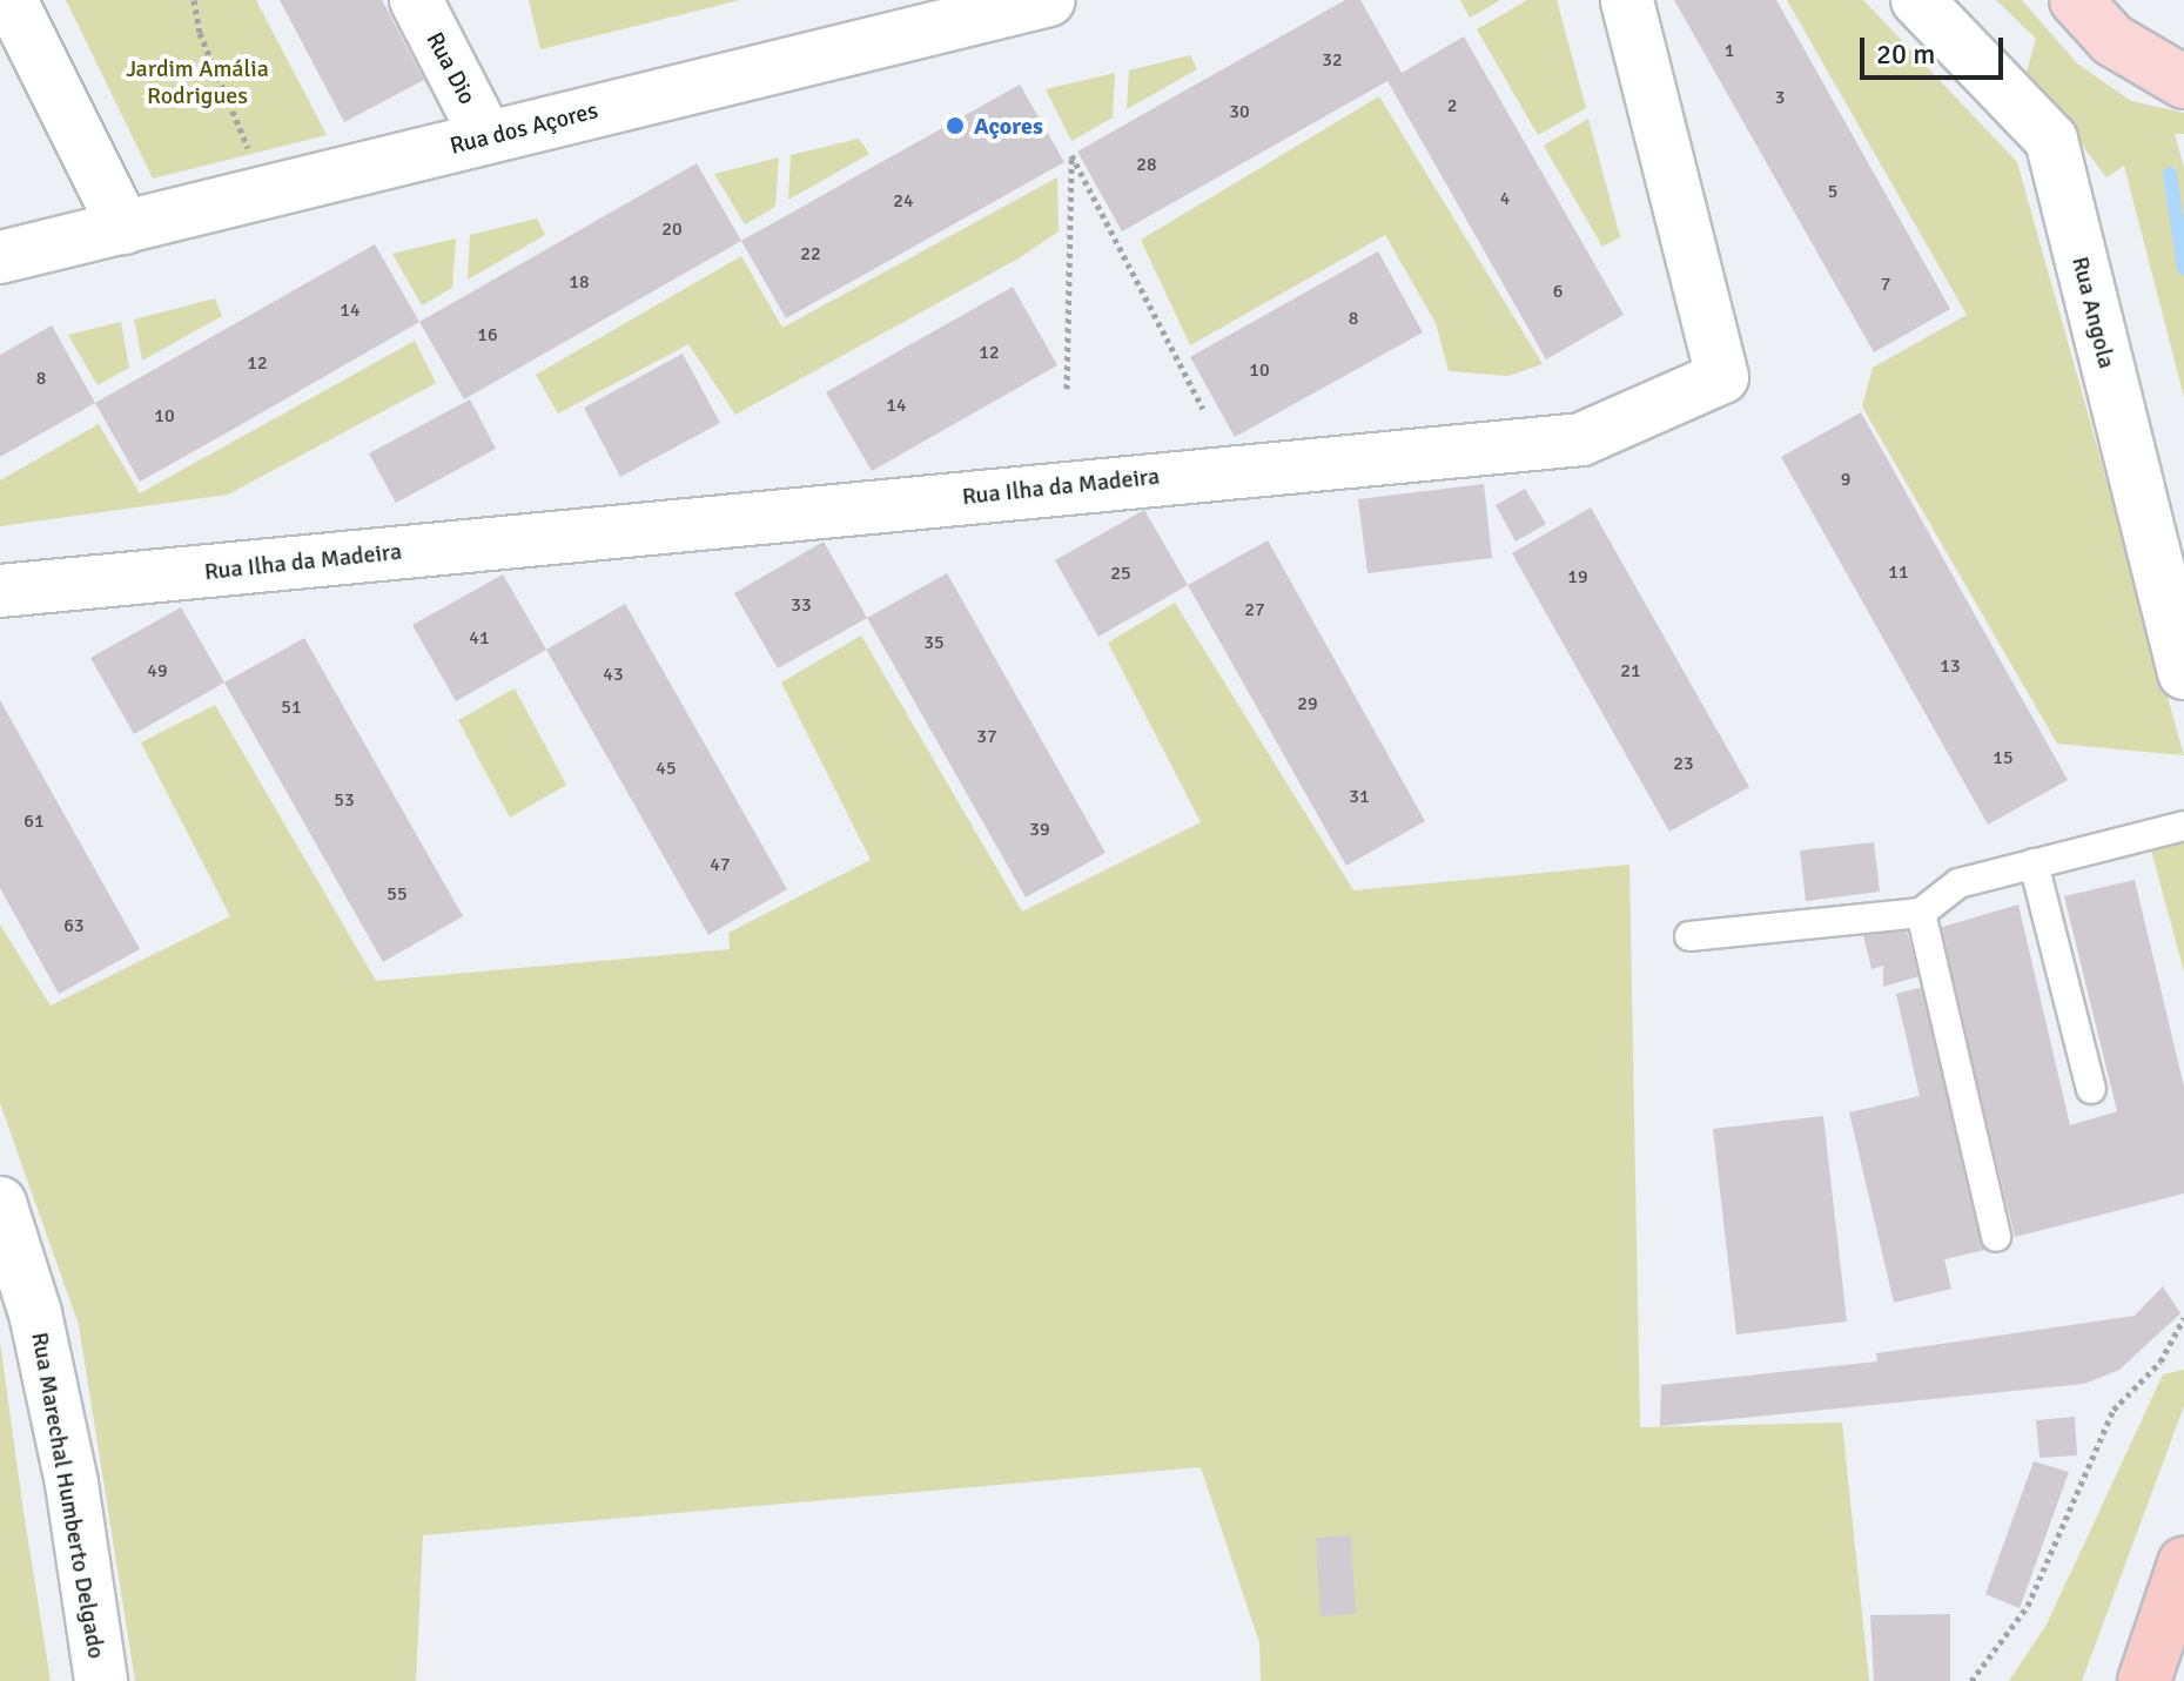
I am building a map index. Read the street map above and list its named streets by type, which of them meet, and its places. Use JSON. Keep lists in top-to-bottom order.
{
  "streets": {
    "street": [
      "Rua Dio",
      "Rua dos Açores",
      "Rua Angola",
      "Rua Ilha da Madeira",
      "Rua Marechal Humberto Delgado"
    ]
  },
  "crossings": [
    ["Rua Dio", "Rua dos Açores"]
  ],
  "parks": ["Jardim Amália Rodrigues"],
  "places": ["Açores"],
  "house_numbers": [
    "1",
    "32",
    "3",
    "2",
    "30",
    "28",
    "5",
    "4",
    "24",
    "20",
    "22",
    "18",
    "7",
    "6",
    "14",
    "8",
    "16",
    "12",
    "12",
    "10",
    "8",
    "14",
    "10",
    "9",
    "11",
    "25",
    "19",
    "33",
    "27",
    "41",
    "35",
    "13",
    "49",
    "21",
    "43",
    "29",
    "51",
    "37",
    "15",
    "23",
    "45",
    "31",
    "53",
    "61",
    "39",
    "47",
    "55",
    "63"
  ],
  "scale_bar": "20 m"
}
